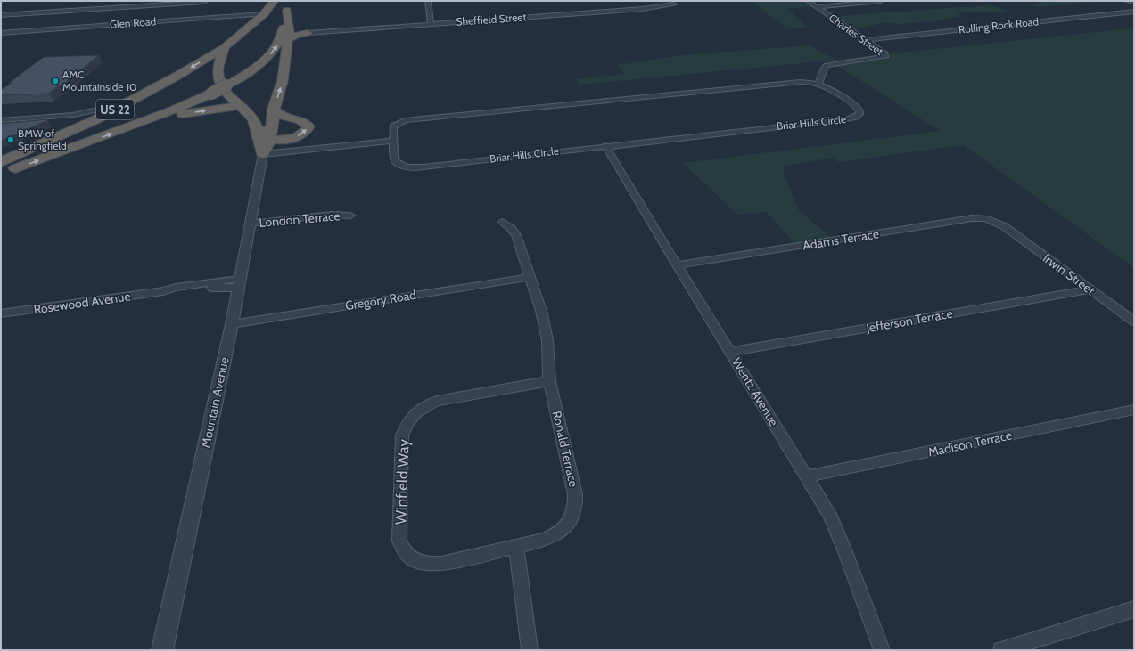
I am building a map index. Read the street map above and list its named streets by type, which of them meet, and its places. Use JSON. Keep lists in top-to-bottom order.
{
  "streets": {
    "highway": ["US 22"],
    "street": [
      "Sheffield Street",
      "Glen Road",
      "Rolling Rock Road",
      "Charles Street",
      "Briar Hills Circle",
      "London Terrace",
      "Adams Terrace",
      "Irwin Street",
      "Gregory Road",
      "Rosewood Avenue",
      "Jefferson Terrace",
      "Wentz Avenue",
      "Mountain Avenue",
      "Madison Terrace",
      "Ronald Terrace",
      "Winfield Way"
    ]
  },
  "crossings": [
    ["Glen Road", "US 22"],
    ["Rolling Rock Road", "Charles Street"],
    ["Charles Street", "Briar Hills Circle"],
    ["Briar Hills Circle", "Wentz Avenue"],
    ["London Terrace", "Mountain Avenue"],
    ["Adams Terrace", "Irwin Street"],
    ["Adams Terrace", "Wentz Avenue"],
    ["Irwin Street", "Jefferson Terrace"],
    ["Gregory Road", "Mountain Avenue"],
    ["Gregory Road", "Ronald Terrace"],
    ["Rosewood Avenue", "Mountain Avenue"],
    ["Jefferson Terrace", "Wentz Avenue"],
    ["Wentz Avenue", "Madison Terrace"],
    ["Ronald Terrace", "Winfield Way"]
  ],
  "places": ["AMC Mountainside 10", "BMW of Springfield"]
}
